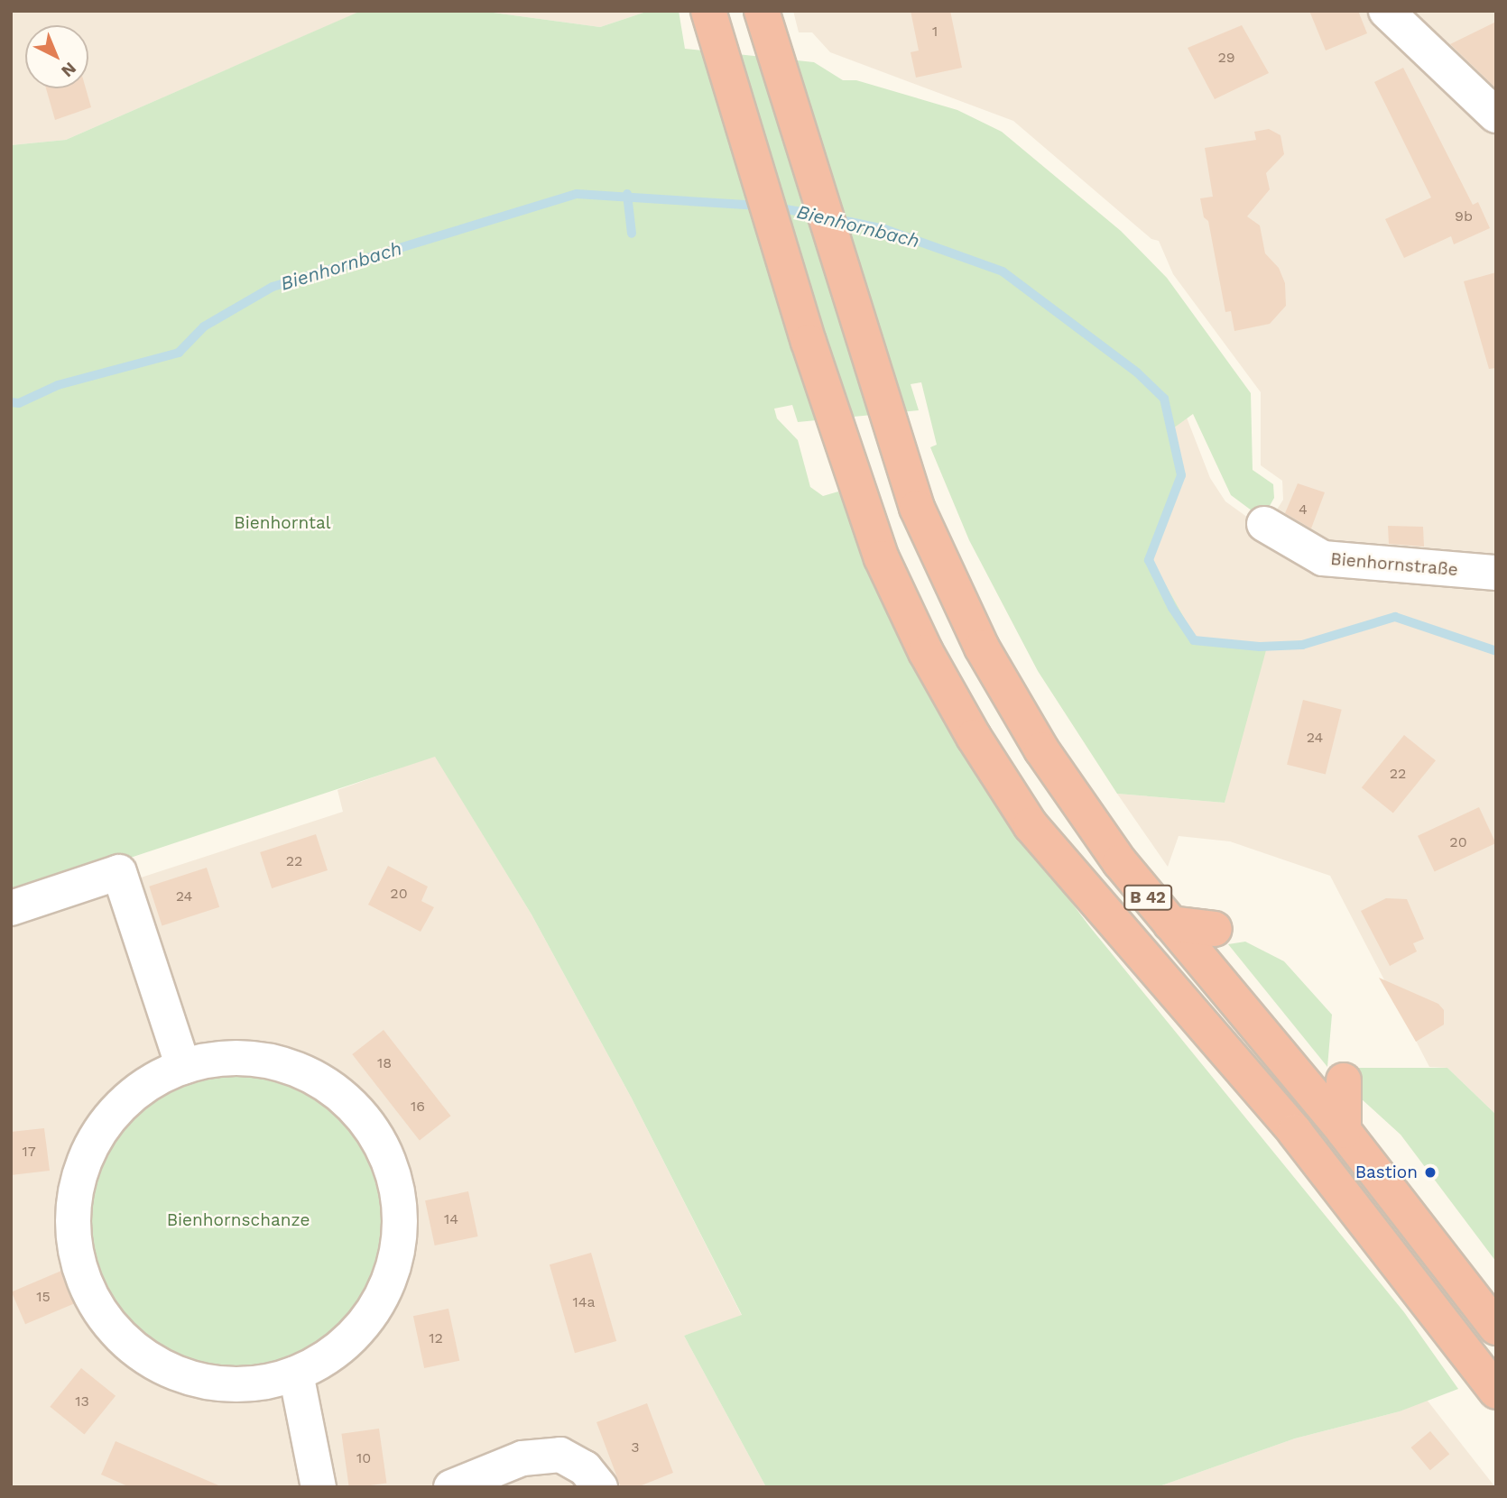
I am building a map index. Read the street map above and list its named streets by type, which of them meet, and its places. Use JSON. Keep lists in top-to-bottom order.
{
  "streets": {
    "highway": ["B 42"],
    "street": ["Bienhornstraße"]
  },
  "water": ["Bienhornbach"],
  "parks": ["Bienhorntal", "Bienhornschanze"],
  "places": ["Bastion"],
  "house_numbers": [
    "1",
    "29",
    "9b",
    "4",
    "24",
    "22",
    "20",
    "22",
    "20",
    "24",
    "18",
    "16",
    "17",
    "14",
    "15",
    "14a",
    "12",
    "13",
    "3",
    "10"
  ],
  "north": "bottom right"
}
